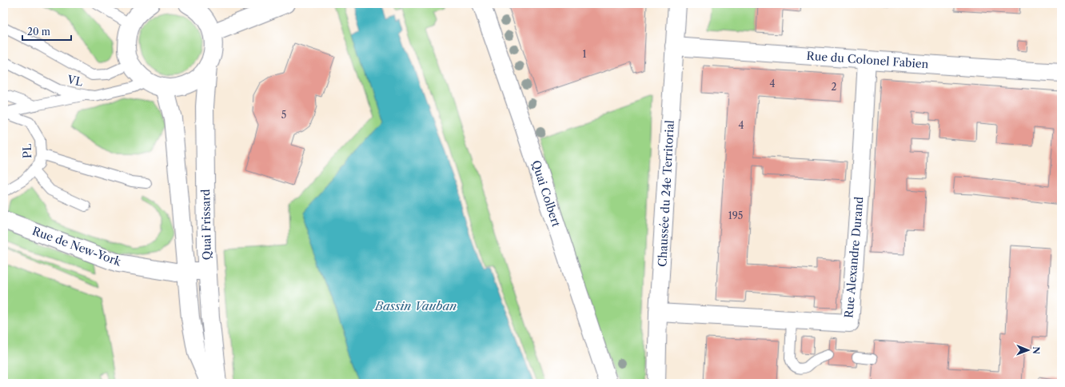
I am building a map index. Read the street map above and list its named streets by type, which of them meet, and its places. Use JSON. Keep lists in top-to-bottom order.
{
  "streets": {
    "street": [
      "Rue du Colonel Fabien",
      "Quai Colbert",
      "Chaussée du 24e Territorial",
      "Quai Frissard",
      "Rue de New-York",
      "Rue Alexandre Durand"
    ],
    "lane": ["VL", "PL"]
  },
  "crossings": [
    ["Rue du Colonel Fabien", "Chaussée du 24e Territorial"],
    ["Rue du Colonel Fabien", "Rue Alexandre Durand"],
    ["Chaussée du 24e Territorial", "Rue Alexandre Durand"],
    ["Quai Frissard", "Rue de New-York"]
  ],
  "water": ["Bassin Vauban"],
  "house_numbers": [
    "1",
    "4",
    "2",
    "5",
    "4",
    "195"
  ],
  "scale_bar": "20 m",
  "north": "right"
}
